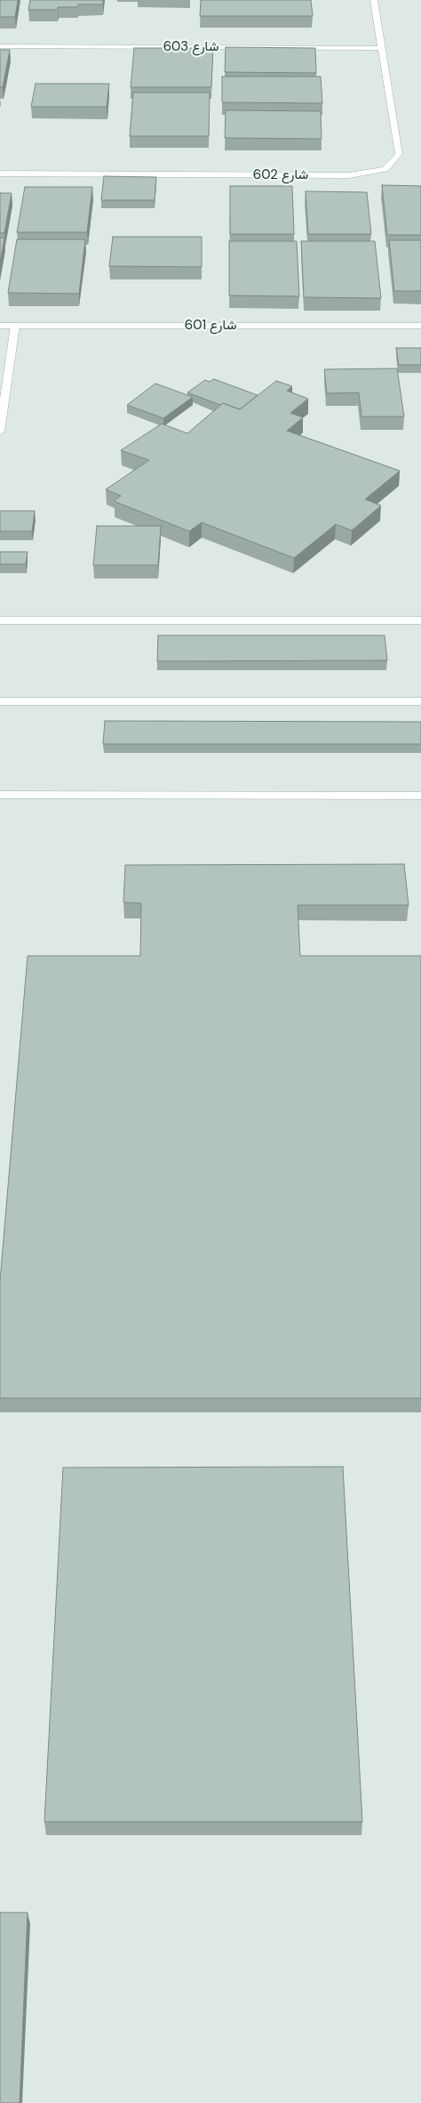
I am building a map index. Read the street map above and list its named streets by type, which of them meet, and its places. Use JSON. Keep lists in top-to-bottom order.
{
  "streets": {
    "street": ["شارع 603", "شارع 602", "شارع 601"]
  },
  "crossings": [
    ["شارع 603", "شارع 602"]
  ]
}
